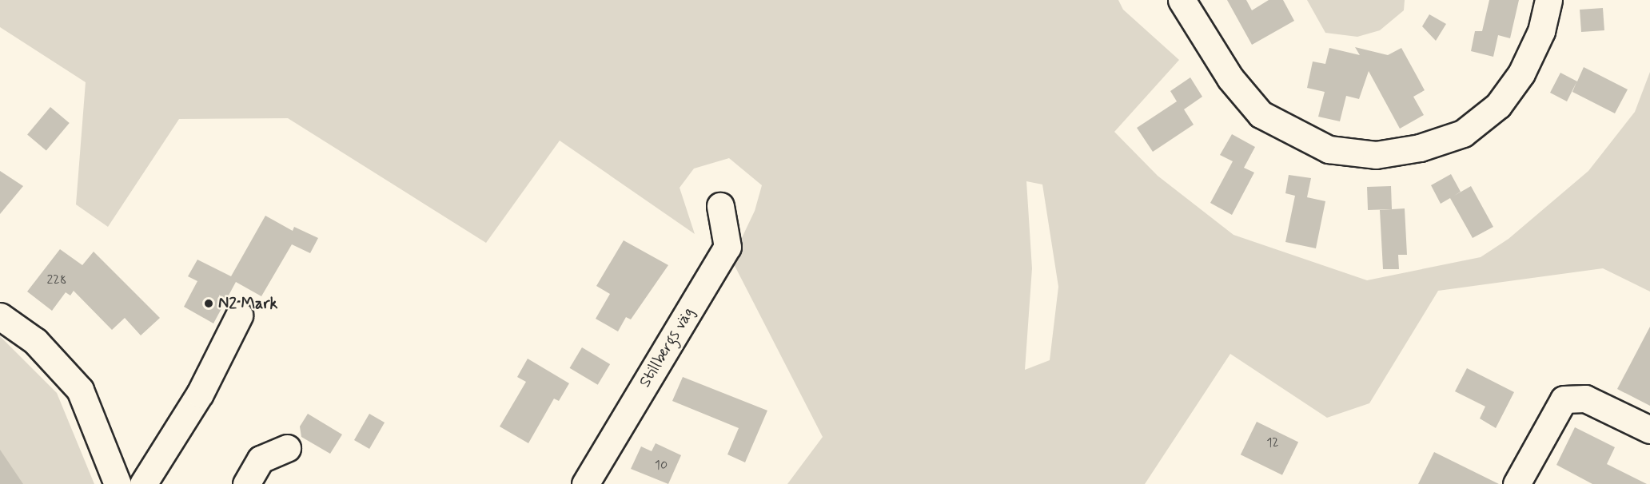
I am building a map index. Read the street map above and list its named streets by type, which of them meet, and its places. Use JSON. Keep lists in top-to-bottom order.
{
  "streets": {
    "street": ["Stillbergs väg"]
  },
  "places": ["N2 Mark"],
  "house_numbers": ["228", "12", "10"]
}
